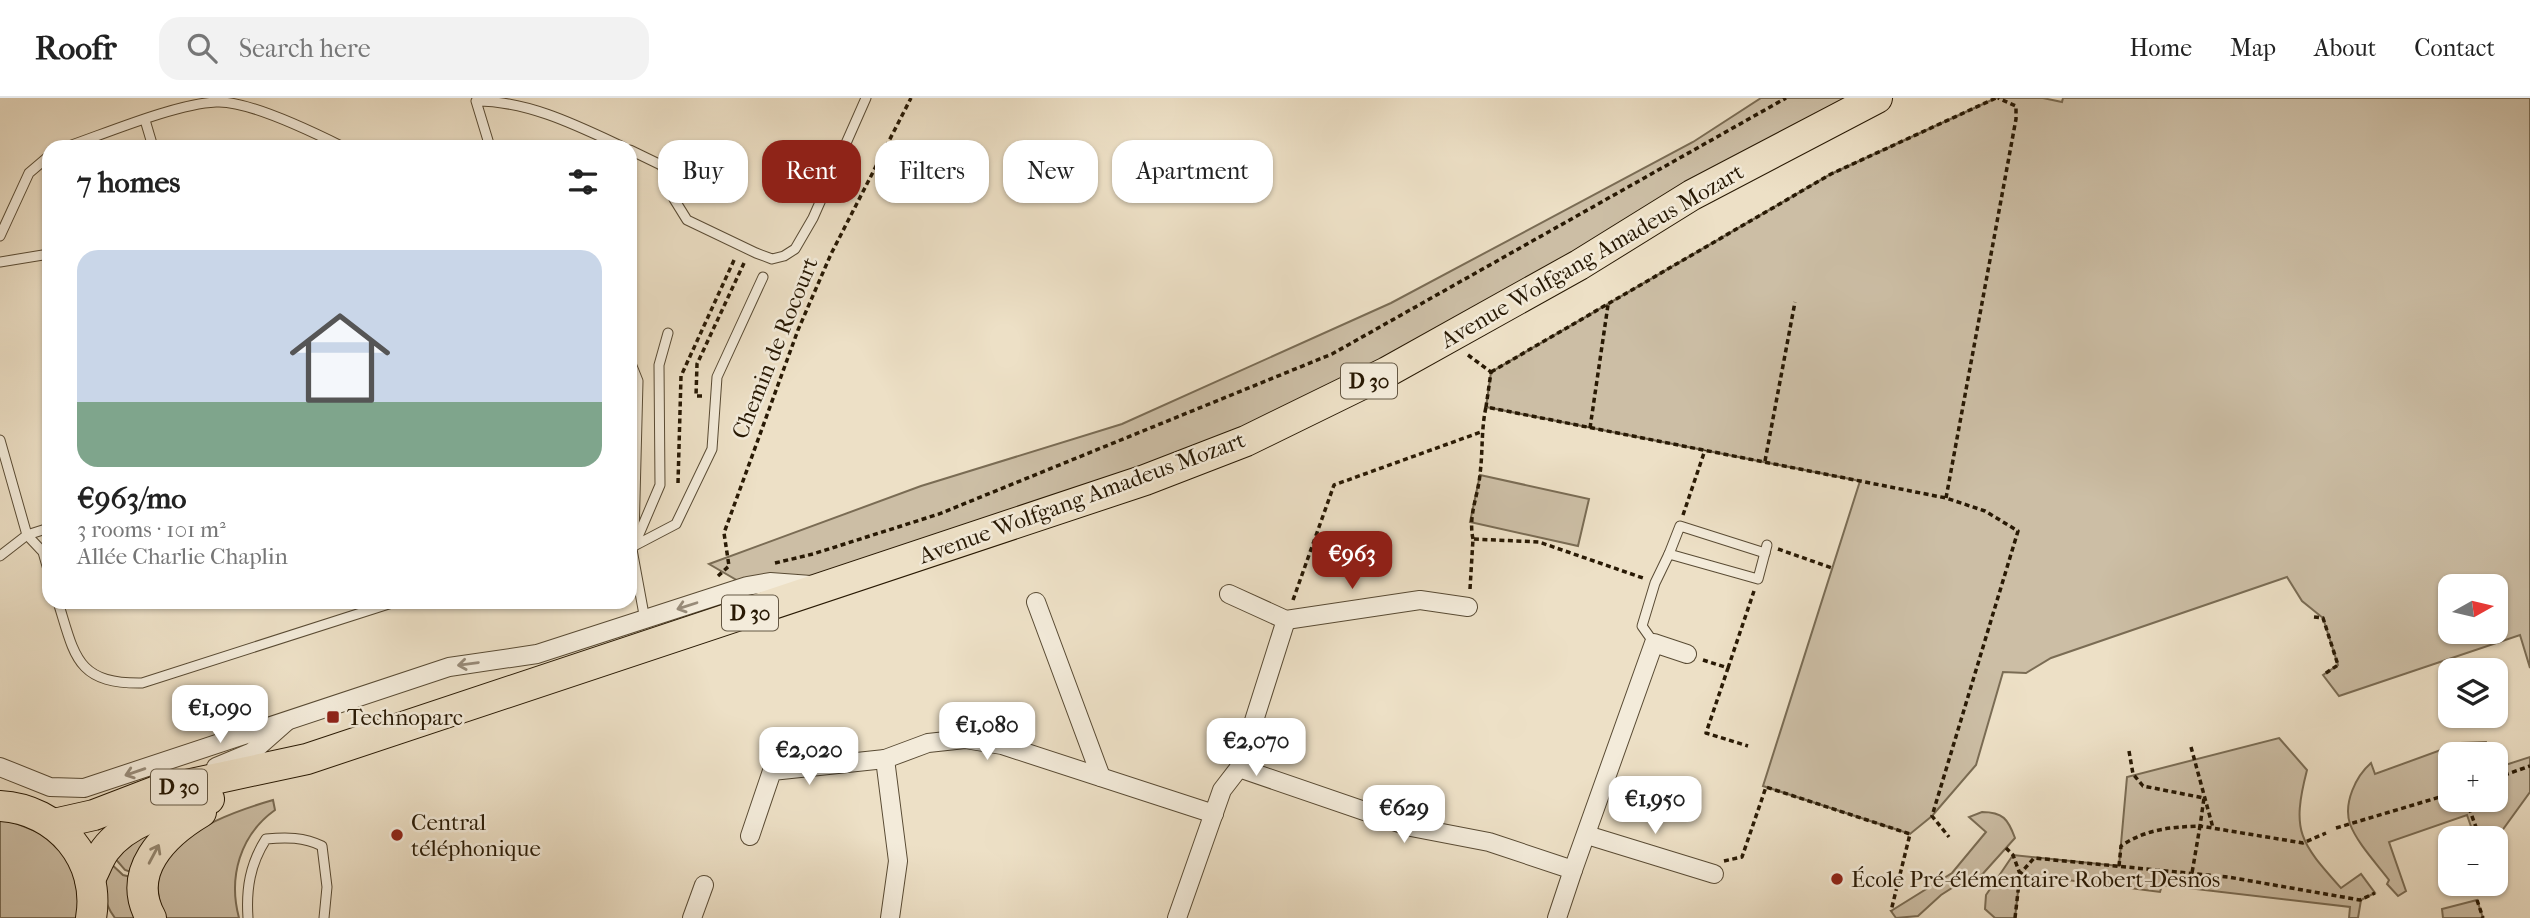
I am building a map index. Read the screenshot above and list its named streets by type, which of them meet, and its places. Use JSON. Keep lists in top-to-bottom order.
{
  "streets": {
    "main road": ["Avenue Wolfgang Amadeus Mozart", "D 30"],
    "path": ["Chemin de Rocourt"]
  },
  "crossings": [
    ["Avenue Wolfgang Amadeus Mozart", "D 30"]
  ],
  "places": {
    "transit": ["Technoparc"],
    "other": ["Central téléphonique", "École Pré-élémentaire Robert-Desnos"]
  },
  "north": "right",
  "page": {
    "header": "Roofr",
    "search": "Search here",
    "nav": [
      "Home",
      "Map",
      "About",
      "Contact"
    ],
    "chip": [
      "Buy",
      "Rent",
      "Filters",
      "New",
      "Apartment"
    ],
    "heading": "7 homes",
    "list": [
      {
        "name": "€963/mo",
        "note": "3 rooms · 101 m² · Allée Charlie Chaplin"
      }
    ],
    "price": [
      "€963",
      "€1,090",
      "€1,080",
      "€2,070",
      "€2,020",
      "€1,950",
      "€629"
    ],
    "map_buttons": ["+", "−"]
  }
}
